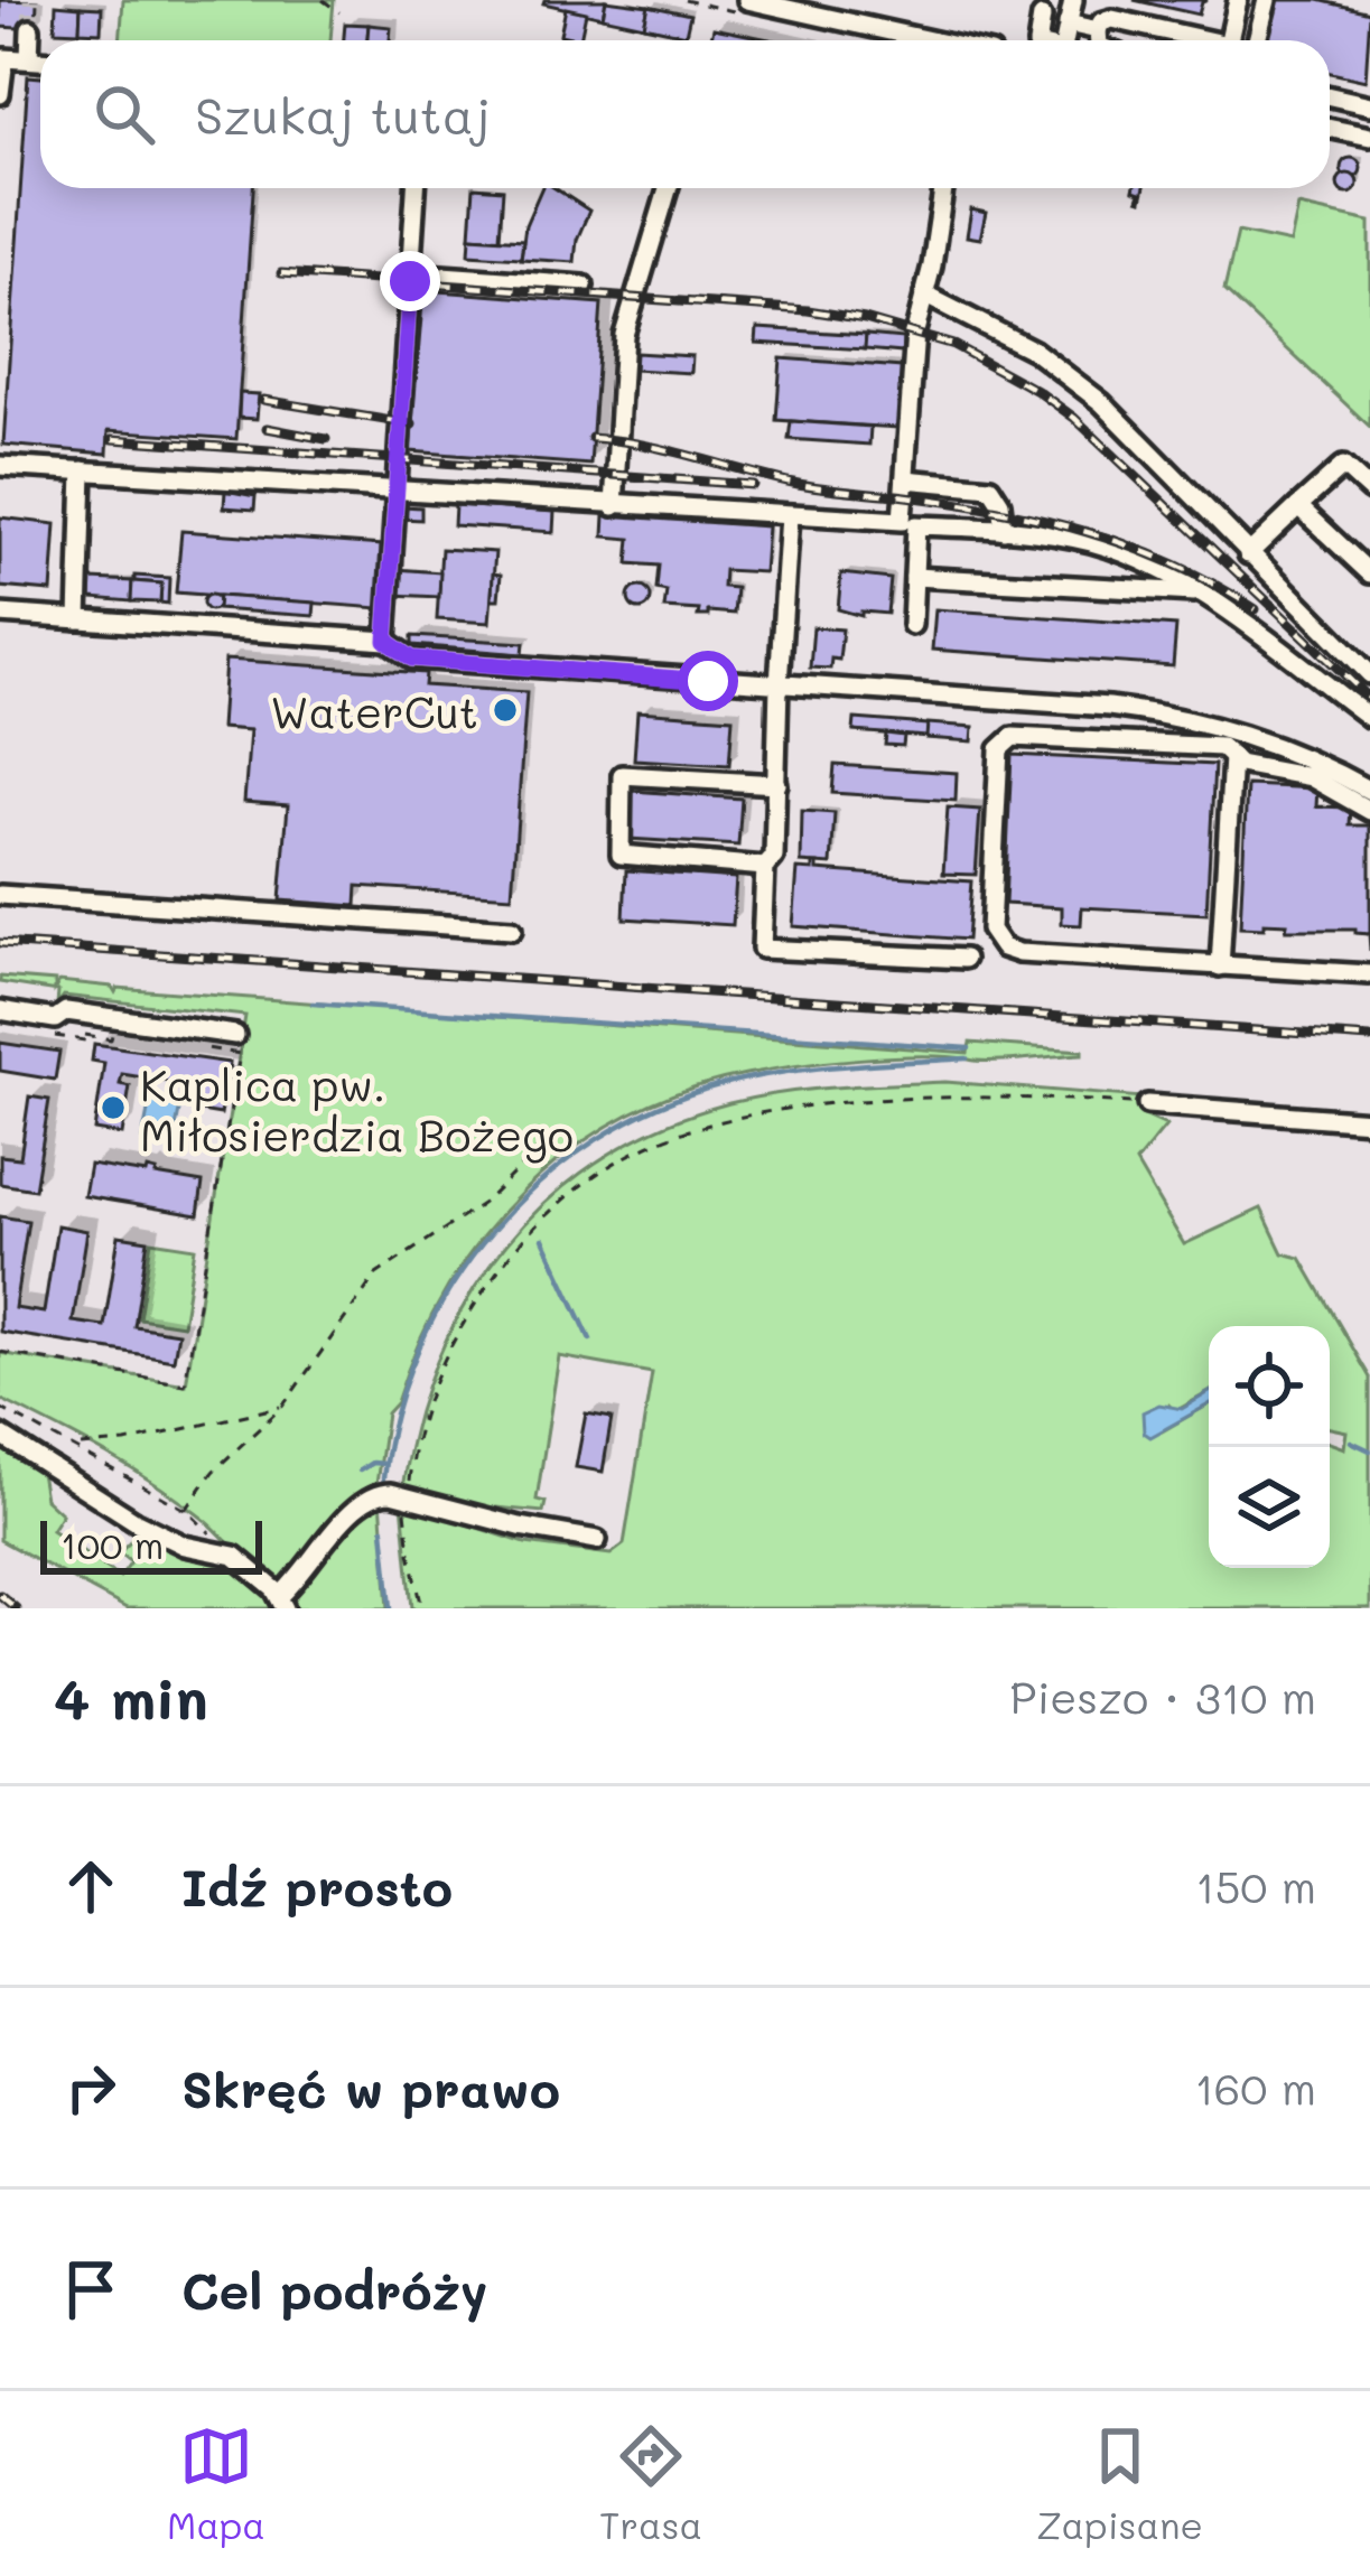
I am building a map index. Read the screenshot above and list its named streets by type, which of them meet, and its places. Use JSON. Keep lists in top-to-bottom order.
{
  "places": ["WaterCut", "Kaplica pw. Miłosierdzia Bożego"],
  "scale_bar": "100 m",
  "page": {
    "search": "Szukaj tutaj",
    "scale": "100 m",
    "heading": ["4 min", "Pieszo · 310 m"],
    "list": [
      ["Idź prosto", "150 m"],
      ["Skręć w prawo", "160 m"],
      "Cel podróży"
    ],
    "nav": ["Mapa", "Trasa", "Zapisane"]
  }
}
